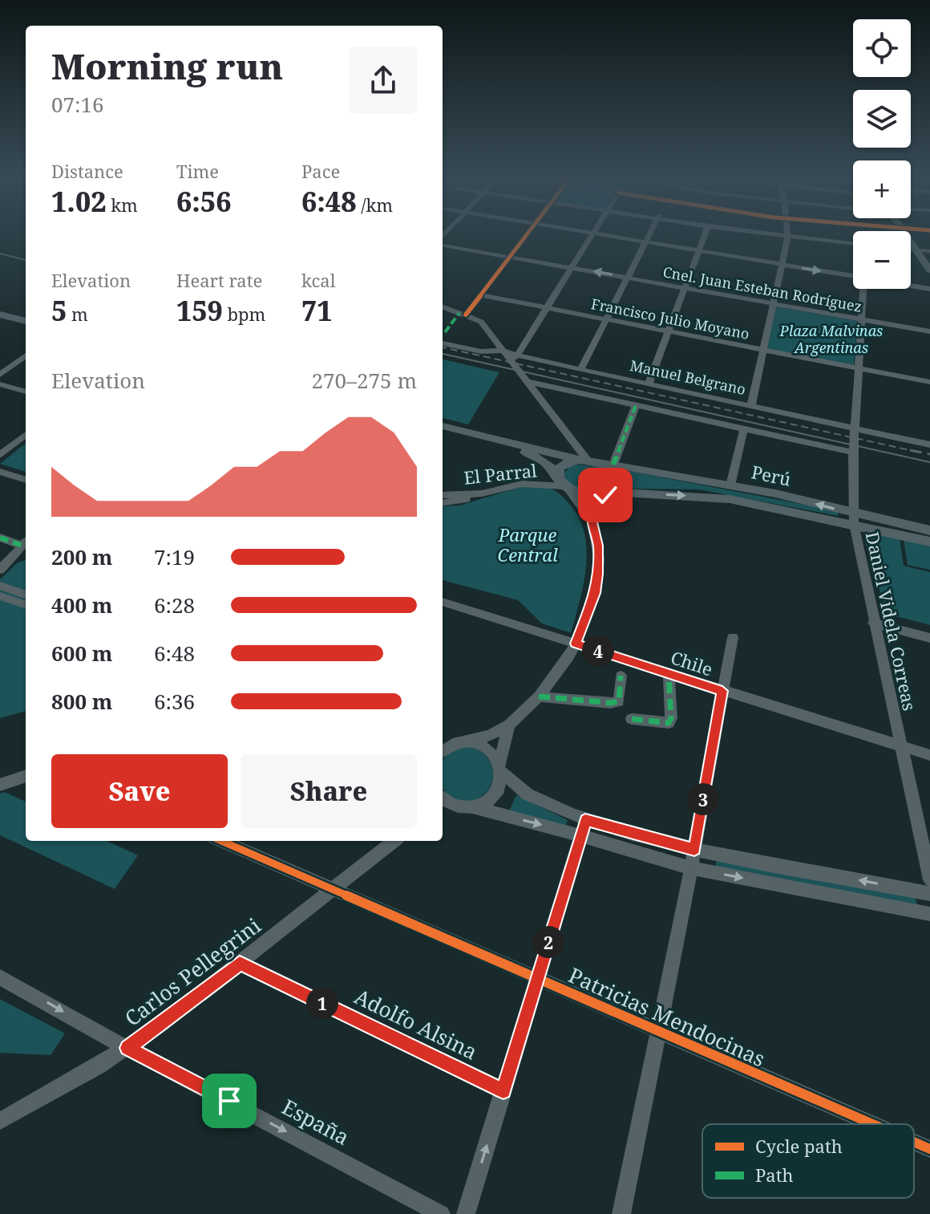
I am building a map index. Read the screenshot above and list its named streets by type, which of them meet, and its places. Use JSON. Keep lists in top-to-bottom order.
{
  "streets": {
    "main road": ["Perú"],
    "street": [
      "Cnel. Juan Esteban Rodríguez",
      "Francisco Julio Moyano",
      "Manuel Belgrano",
      "El Parral",
      "Daniel Videla Correas",
      "Chile",
      "Carlos Pellegrini",
      "Patricias Mendocinas",
      "Adolfo Alsina",
      "España"
    ]
  },
  "crossings": [
    ["Cnel. Juan Esteban Rodríguez", "Daniel Videla Correas"],
    ["Francisco Julio Moyano", "Daniel Videla Correas"],
    ["Manuel Belgrano", "Daniel Videla Correas"],
    ["El Parral", "Perú"],
    ["Perú", "Daniel Videla Correas"],
    ["Daniel Videla Correas", "Chile"],
    ["Carlos Pellegrini", "Patricias Mendocinas"],
    ["Carlos Pellegrini", "Adolfo Alsina"],
    ["Carlos Pellegrini", "España"]
  ],
  "one_way": ["España"],
  "parks": ["Plaza Malvinas Argentinas", "Parque Central"],
  "legend": ["Cycle path", "Path"],
  "page": {
    "map_buttons": ["+", "−"],
    "heading": ["Morning run", "07:16"],
    "stats": [
      ["Distance", "1.02 km"],
      ["Time", "6:56"],
      ["Pace", "6:48 /km"],
      ["Elevation", "5 m"],
      ["Heart rate", "159 bpm"],
      ["kcal", "71"]
    ],
    "chart": ["Elevation", "270–275 m"],
    "list": [
      {
        "name": "200 m",
        "note": "7:19"
      },
      {
        "name": "400 m",
        "note": "6:28"
      },
      {
        "name": "600 m",
        "note": "6:48"
      },
      {
        "name": "800 m",
        "note": "6:36"
      }
    ],
    "pins": [
      "4",
      "3",
      "2",
      "1"
    ],
    "buttons": ["Save", "Share"]
  }
}
